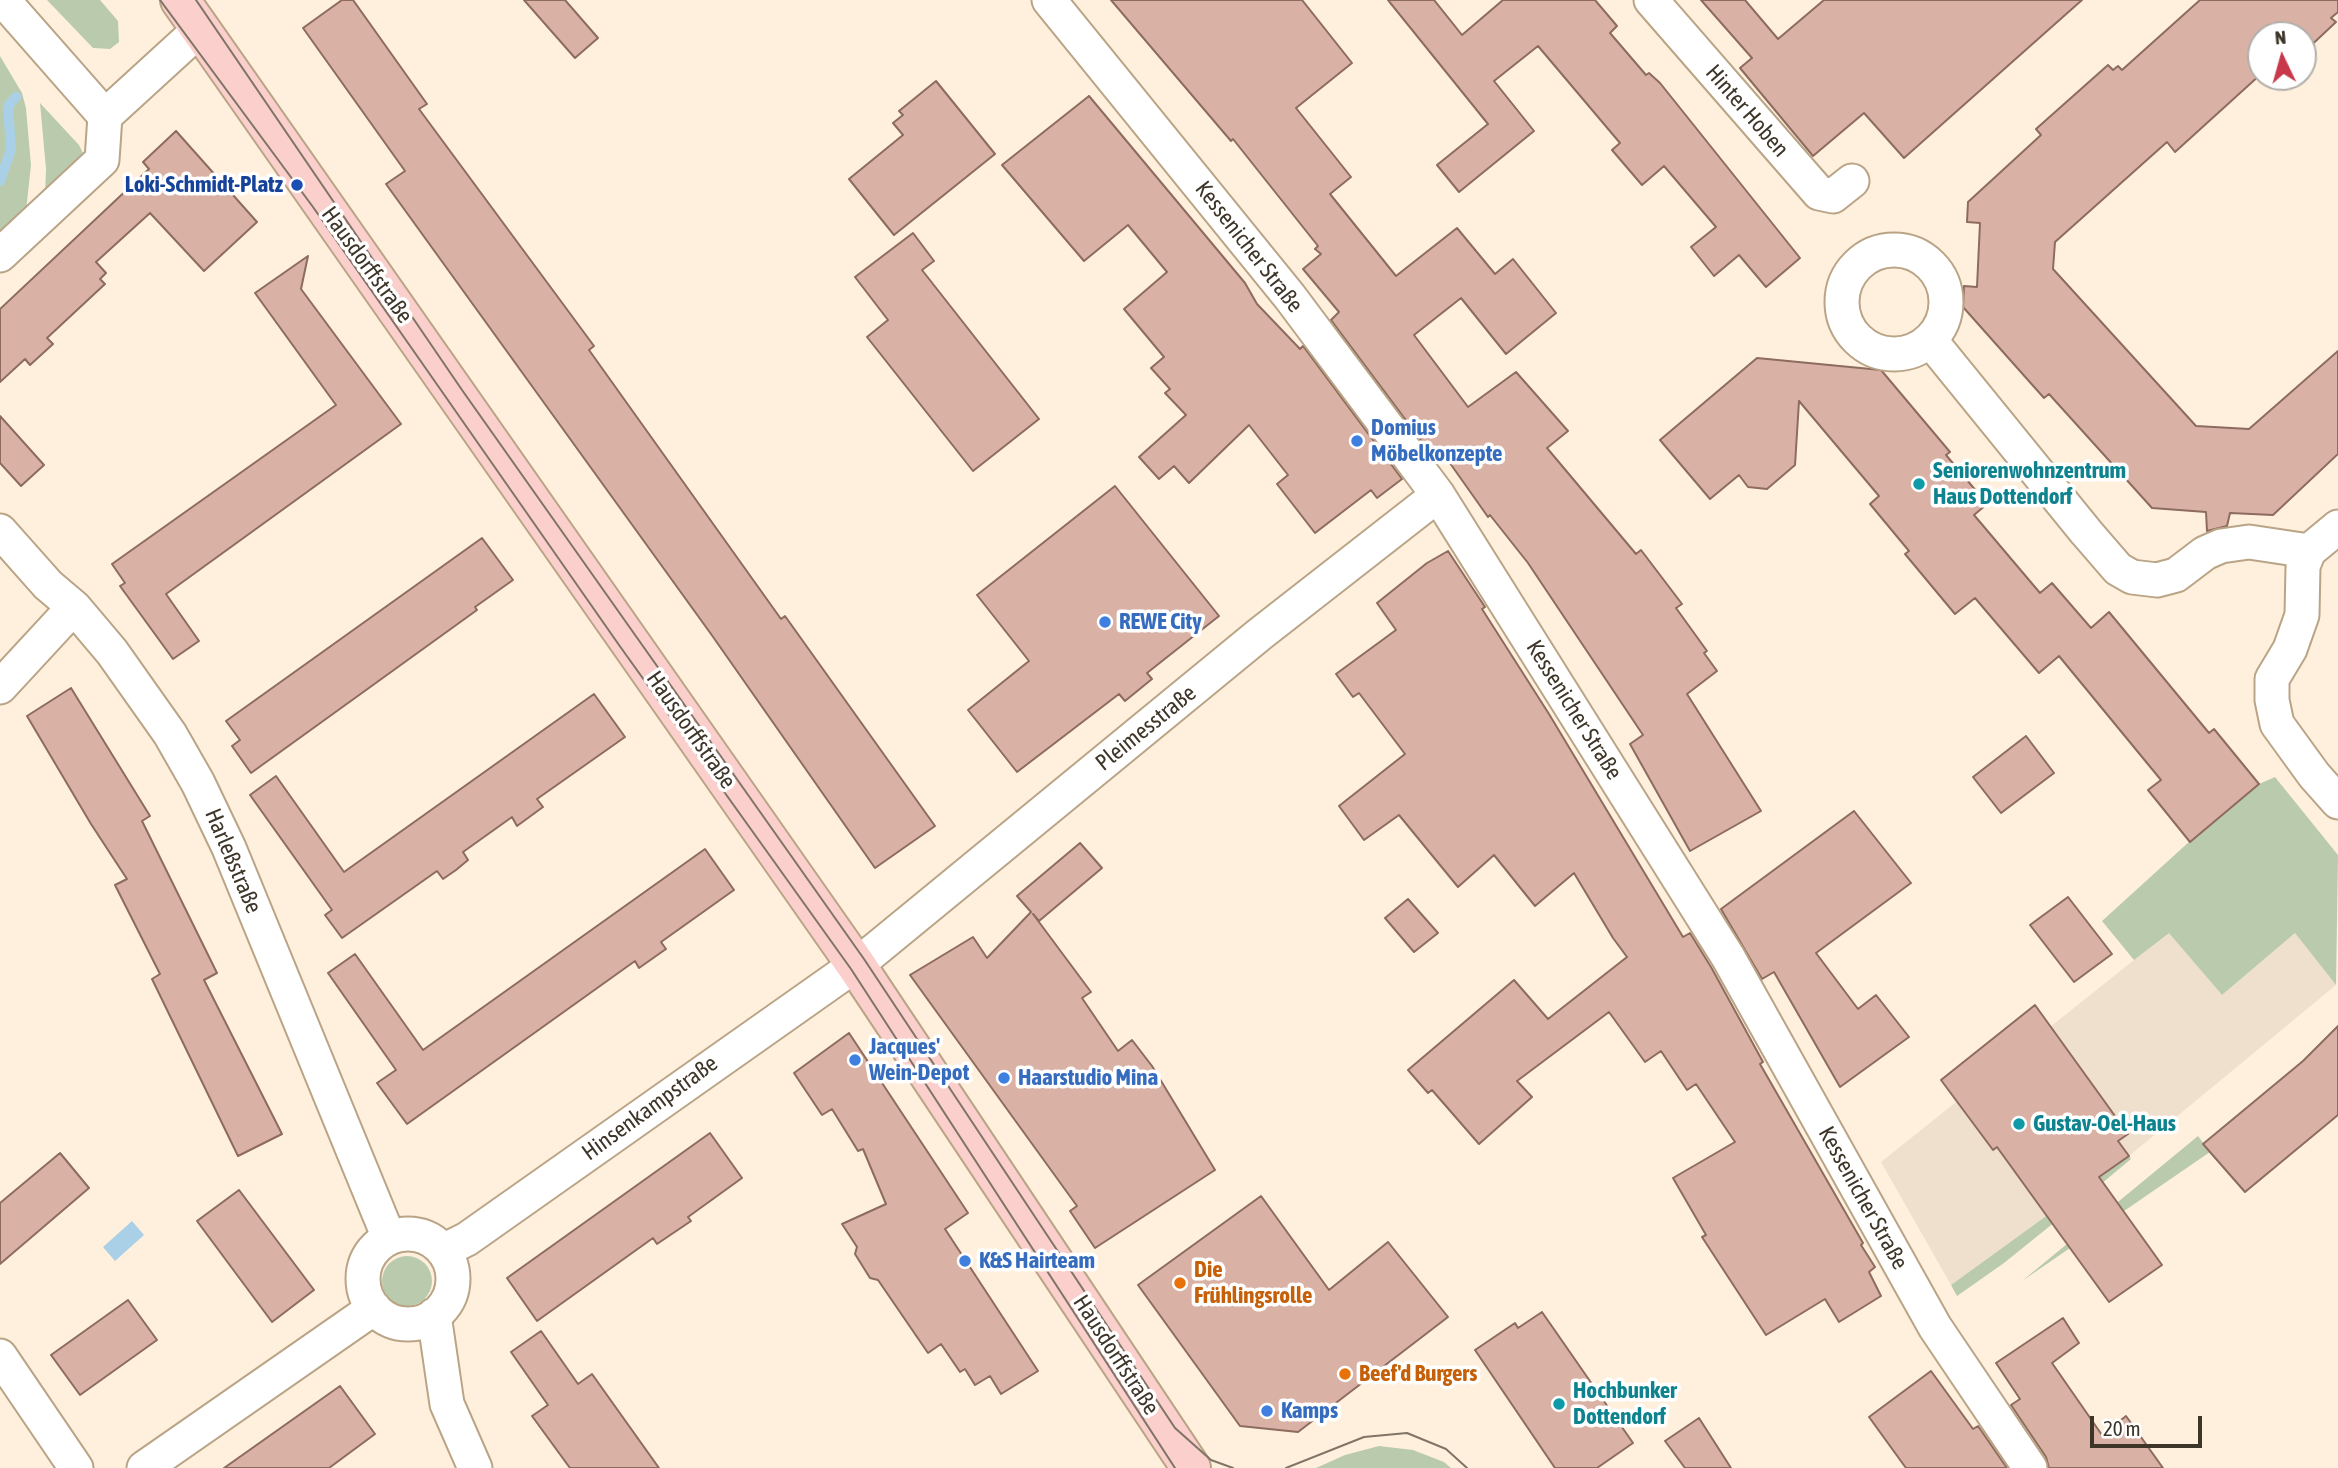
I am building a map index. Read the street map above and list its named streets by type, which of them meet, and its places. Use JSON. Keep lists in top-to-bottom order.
{
  "streets": {
    "main road": ["Hausdorffstraße"],
    "street": [
      "Hinter Hoben",
      "Kessenicher Straße",
      "Pleimesstraße",
      "Harleßstraße",
      "Hinsenkampstraße"
    ]
  },
  "crossings": [
    ["Kessenicher Straße", "Pleimesstraße"],
    ["Hausdorffstraße", "Pleimesstraße"],
    ["Hausdorffstraße", "Hinsenkampstraße"],
    ["Pleimesstraße", "Hinsenkampstraße"],
    ["Harleßstraße", "Hinsenkampstraße"]
  ],
  "places": [
    "Loki-Schmidt-Platz",
    "Domius Möbelkonzepte",
    "Seniorenwohnzentrum Haus Dottendorf",
    "REWE City",
    "Jacques' Wein-Depot",
    "Haarstudio Mina",
    "Gustav-Oel-Haus",
    "K&S Hairteam",
    "Die Frühlingsrolle",
    "Beef'd Burgers",
    "Hochbunker Dottendorf",
    "Kamps"
  ],
  "scale_bar": "20 m",
  "north": "top"
}
